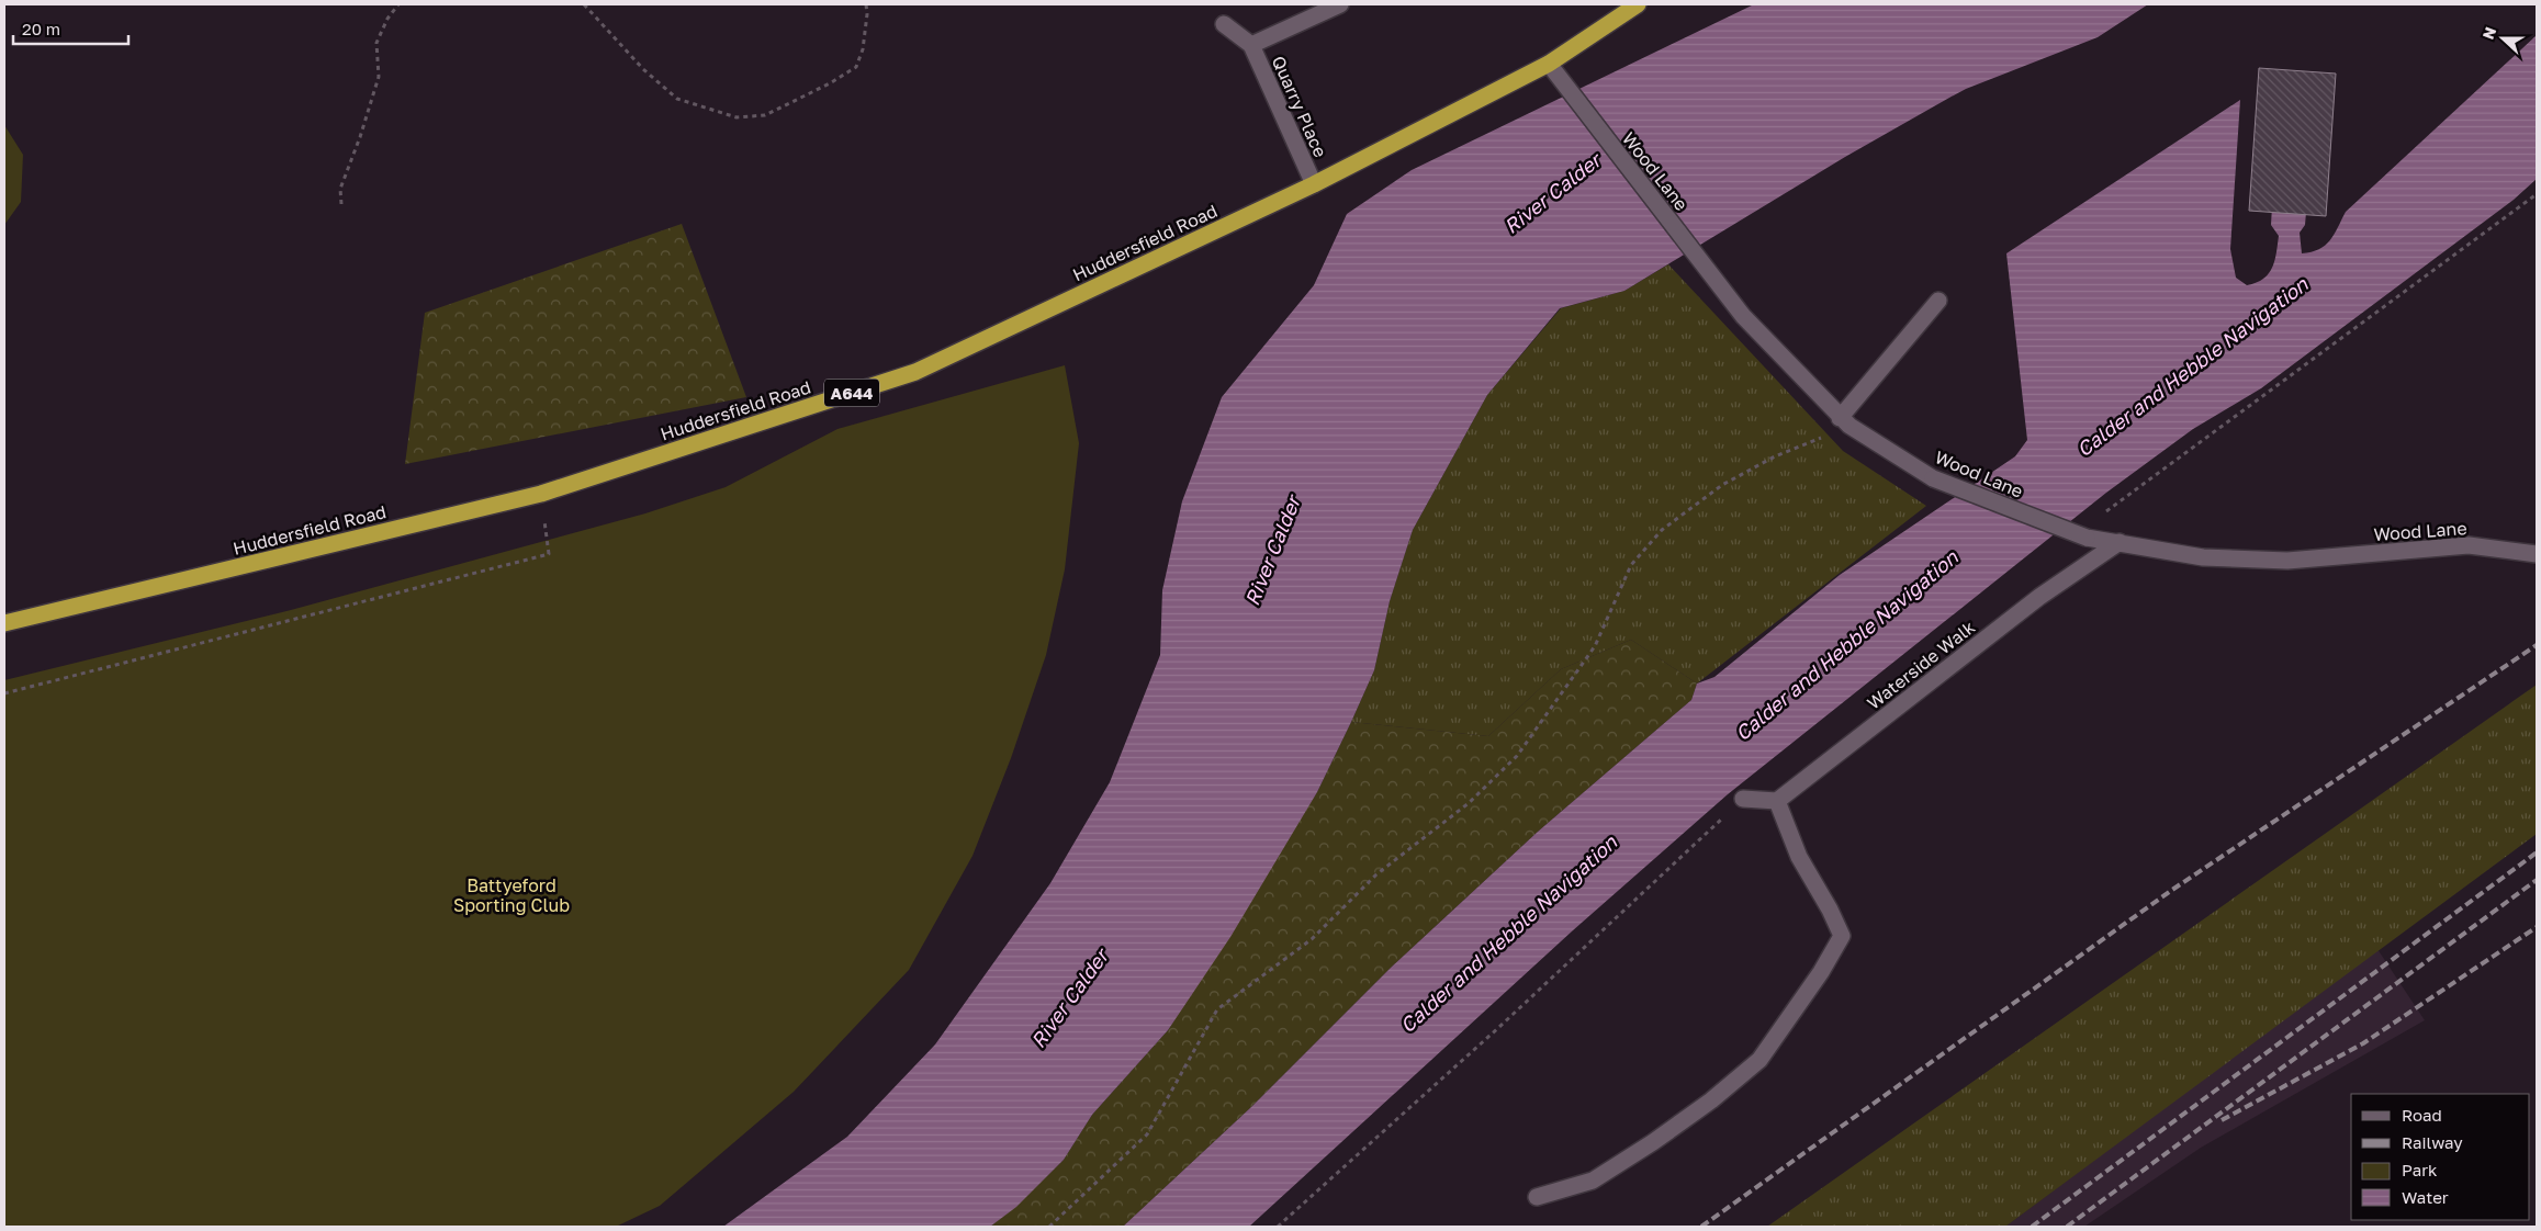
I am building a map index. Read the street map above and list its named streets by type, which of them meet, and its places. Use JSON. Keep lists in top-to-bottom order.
{
  "streets": {
    "highway": ["Huddersfield Road", "A644"],
    "street": ["Quarry Place", "Wood Lane", "Waterside Walk"]
  },
  "crossings": [
    ["Quarry Place", "Huddersfield Road"],
    ["Wood Lane", "Huddersfield Road"],
    ["Wood Lane", "Waterside Walk"]
  ],
  "water": ["River Calder", "Calder and Hebble Navigation"],
  "parks": ["Battyeford Sporting Club"],
  "legend": [
    "Road",
    "Railway",
    "Park",
    "Water"
  ],
  "scale_bar": "20 m",
  "north": "left"
}
